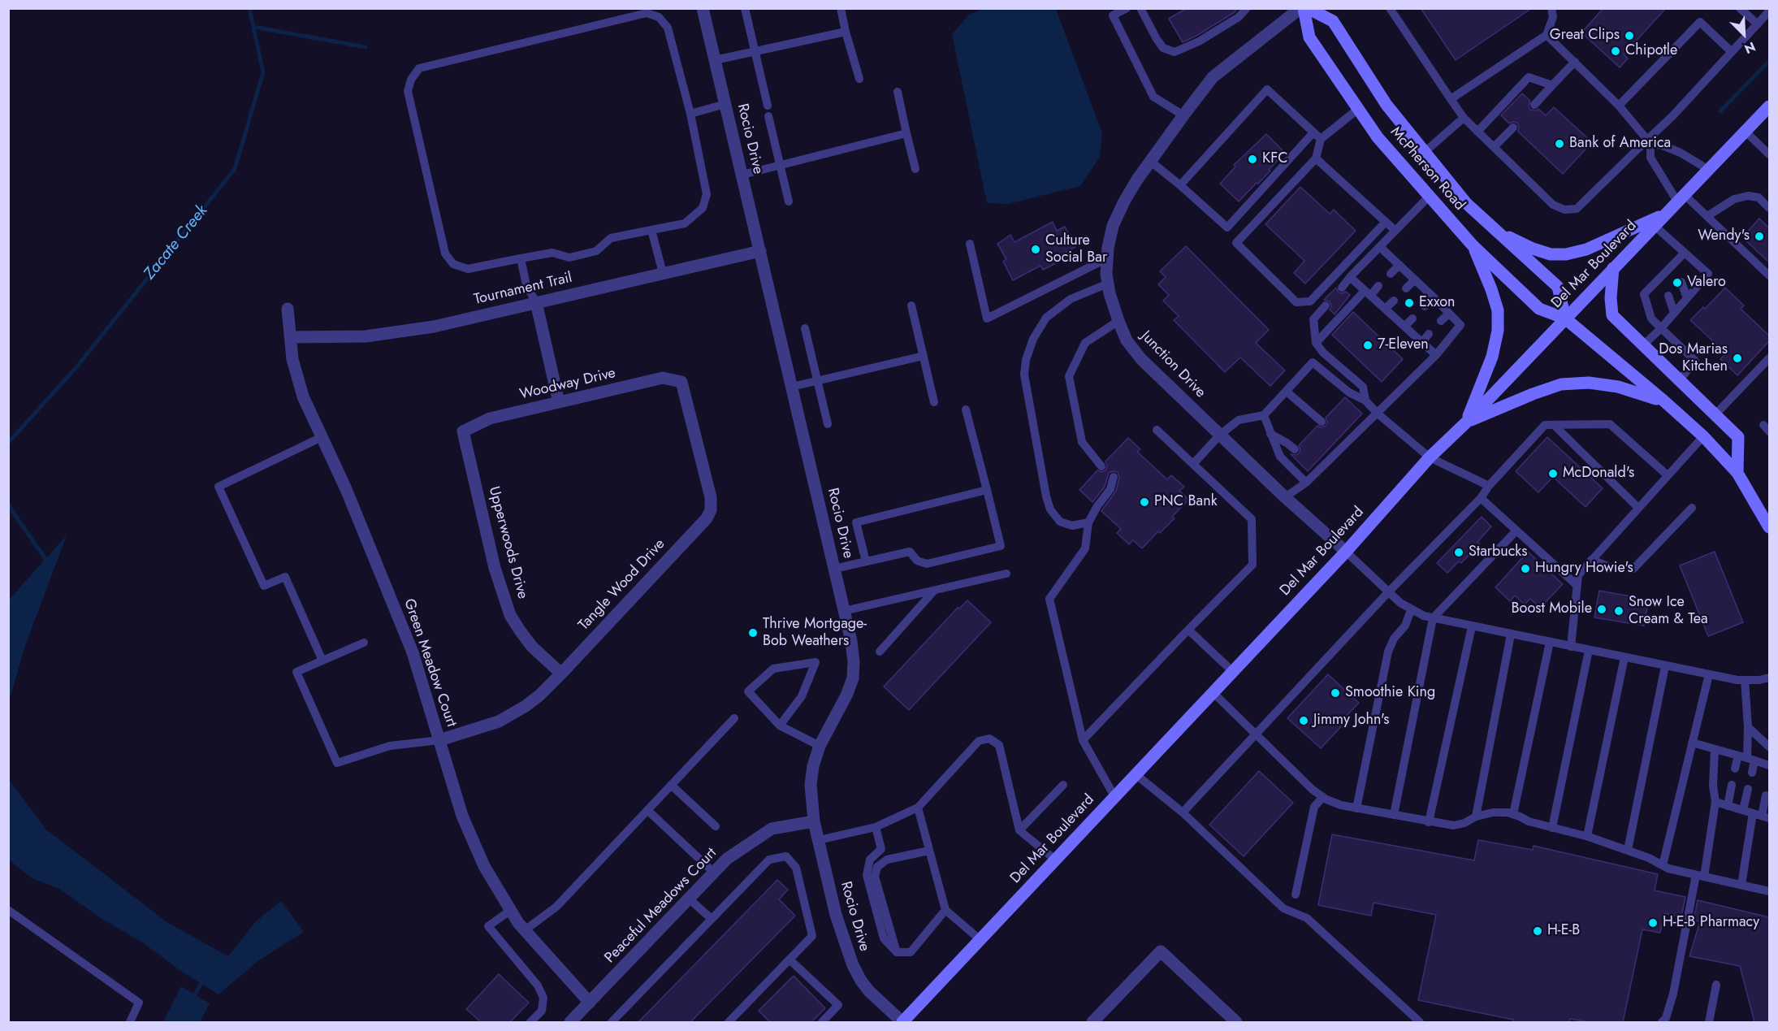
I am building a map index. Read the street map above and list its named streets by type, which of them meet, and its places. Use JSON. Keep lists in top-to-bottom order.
{
  "streets": {
    "main road": ["McPherson Road", "Del Mar Boulevard"],
    "street": [
      "Rocio Drive",
      "Tournament Trail",
      "Junction Drive",
      "Woodway Drive",
      "Upperwoods Drive",
      "Tangle Wood Drive",
      "Green Meadow Court",
      "Peaceful Meadows Court"
    ]
  },
  "crossings": [
    ["Rocio Drive", "Del Mar Boulevard"],
    ["Rocio Drive", "Tournament Trail"],
    ["Rocio Drive", "Peaceful Meadows Court"],
    ["McPherson Road", "Del Mar Boulevard"],
    ["McPherson Road", "Junction Drive"],
    ["Del Mar Boulevard", "Junction Drive"],
    ["Tournament Trail", "Green Meadow Court"],
    ["Woodway Drive", "Upperwoods Drive"],
    ["Woodway Drive", "Tangle Wood Drive"],
    ["Upperwoods Drive", "Tangle Wood Drive"],
    ["Tangle Wood Drive", "Green Meadow Court"],
    ["Green Meadow Court", "Peaceful Meadows Court"]
  ],
  "water": ["Zacate Creek"],
  "places": [
    "Great Clips",
    "Chipotle",
    "Bank of America",
    "KFC",
    "Wendy's",
    "Culture Social Bar",
    "Valero",
    "Exxon",
    "7-Eleven",
    "Dos Marias Kitchen",
    "McDonald's",
    "PNC Bank",
    "Starbucks",
    "Hungry Howie's",
    "Boost Mobile",
    "Snow Ice Cream & Tea",
    "Thrive Mortgage- Bob Weathers",
    "Smoothie King",
    "Jimmy John's",
    "H-E-B Pharmacy",
    "H-E-B"
  ],
  "north": "bottom right"
}
